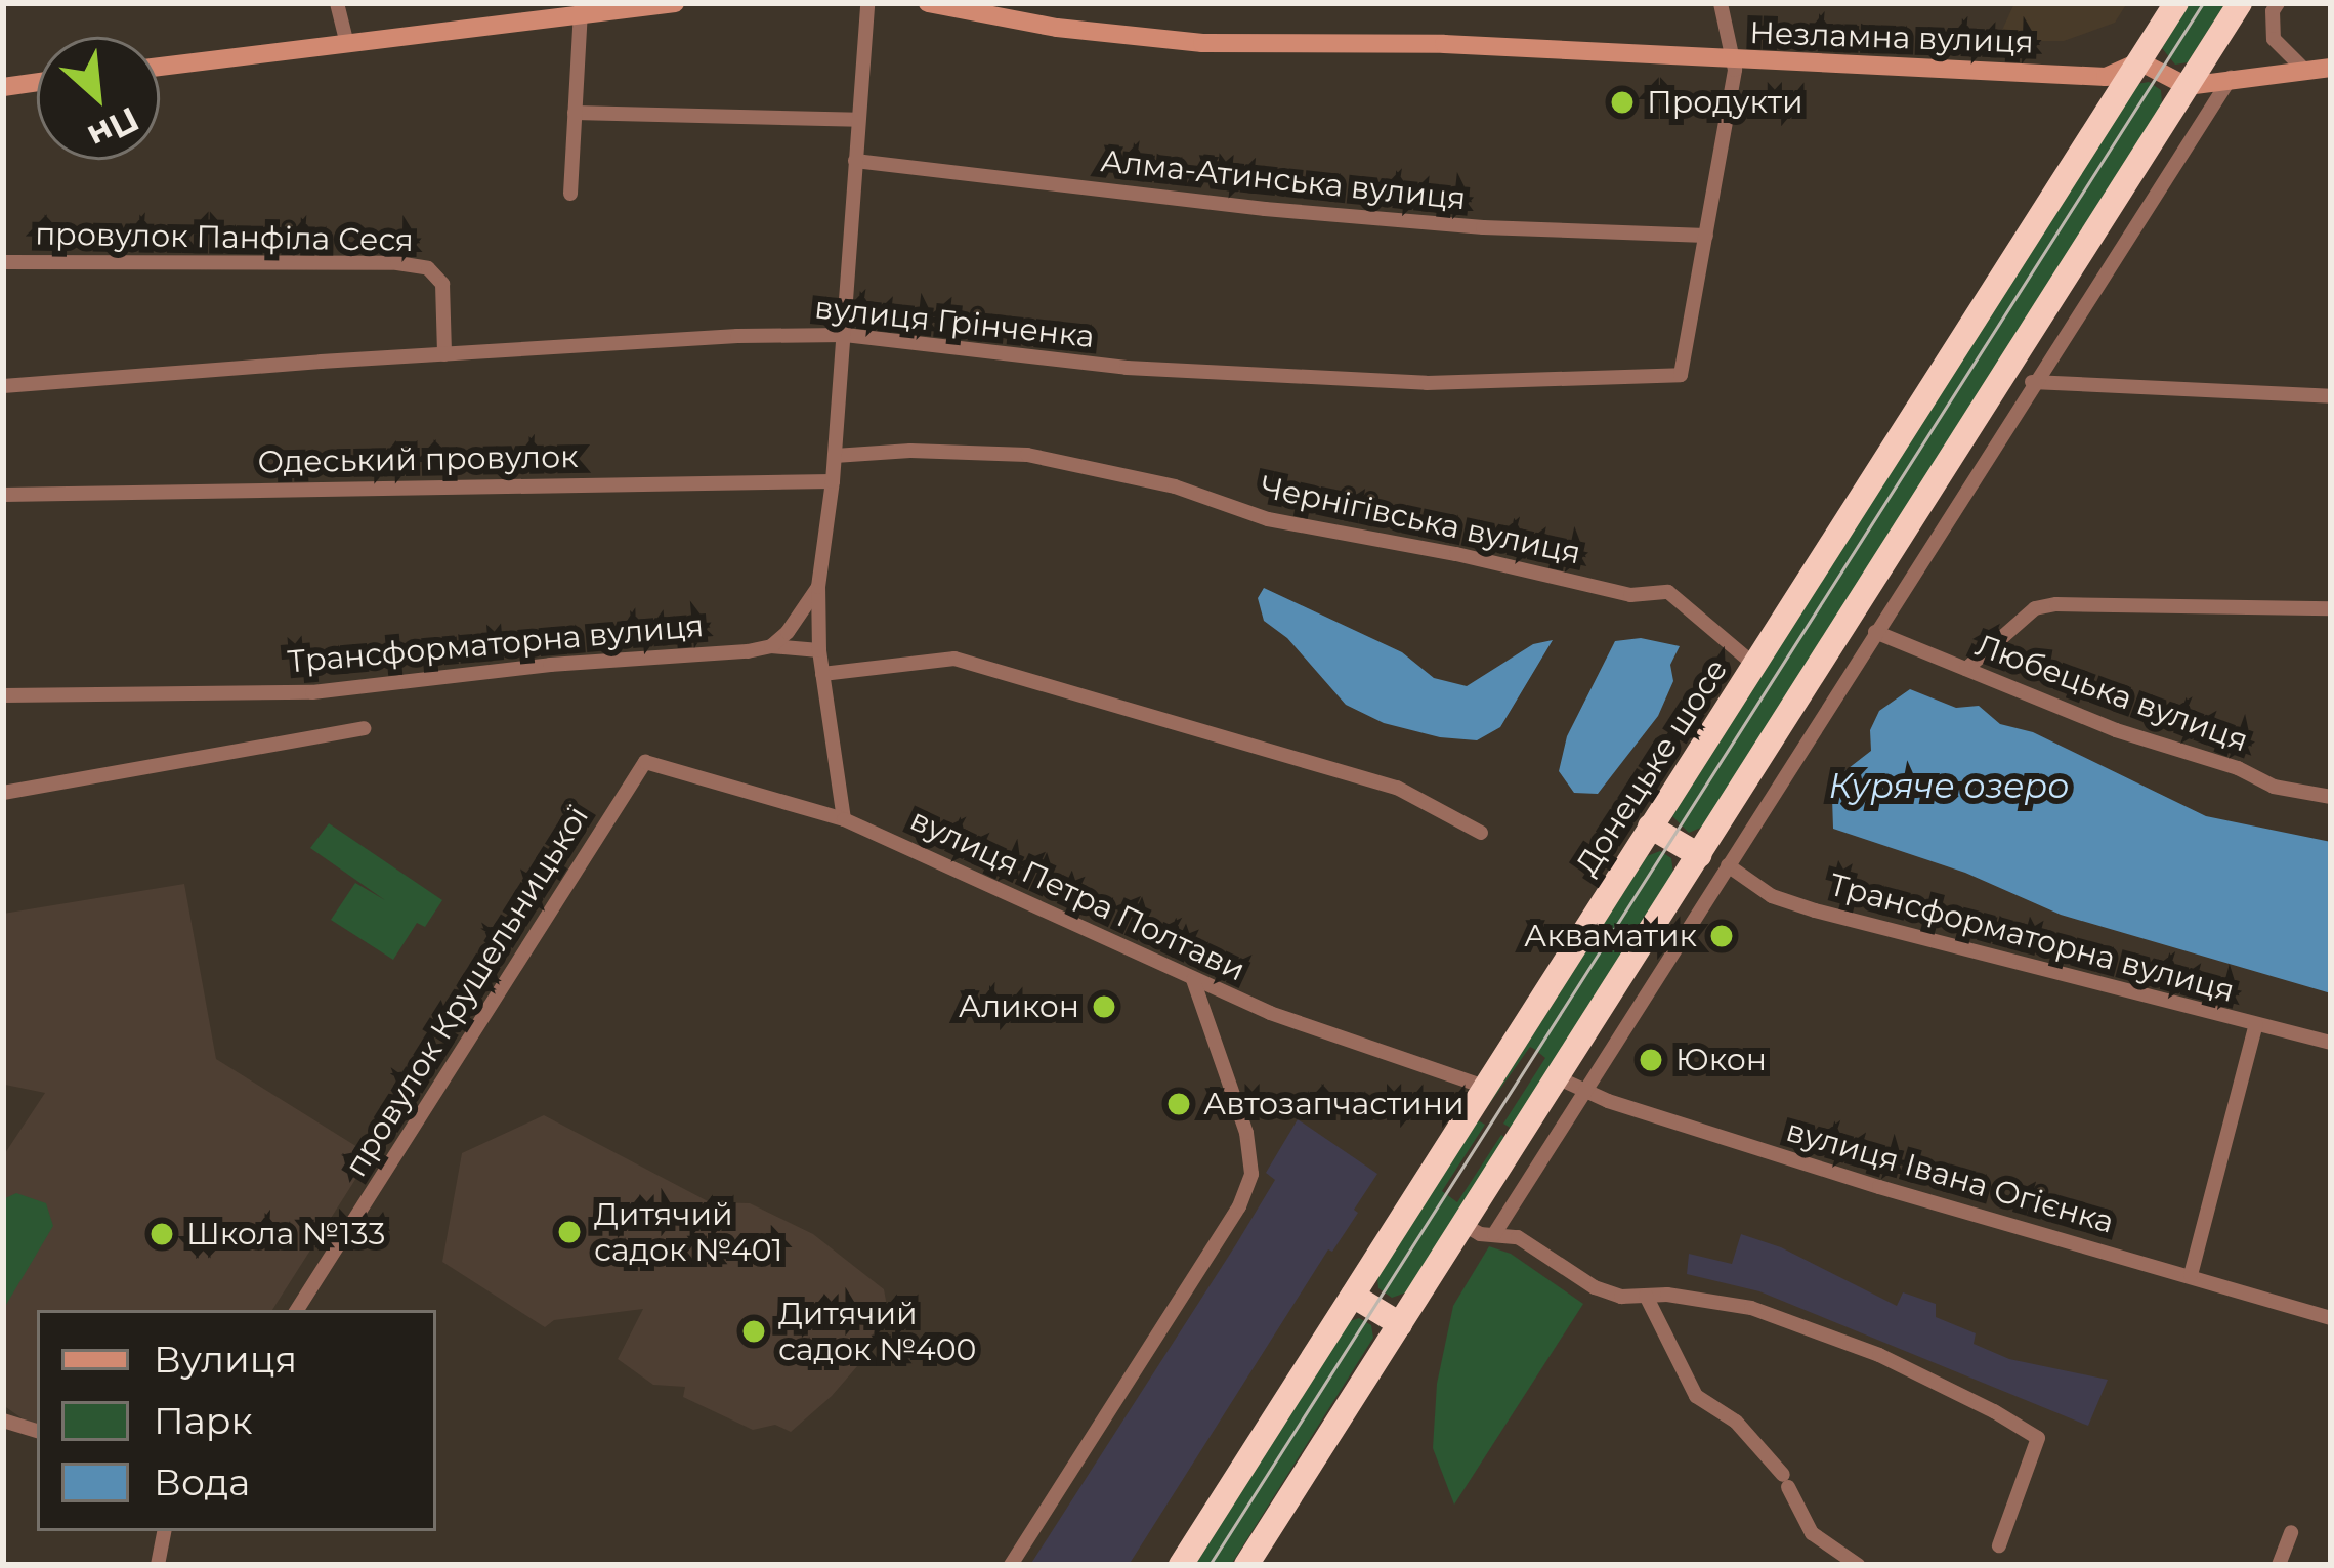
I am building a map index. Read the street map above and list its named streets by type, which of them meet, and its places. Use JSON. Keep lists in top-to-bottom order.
{
  "streets": {
    "highway": ["Донецьке шосе"],
    "street": [
      "Незламна вулиця",
      "Алма-Атинська вулиця",
      "провулок Панфіла Сеся",
      "вулиця Грінченка",
      "Одеський провулок",
      "Чернігівська вулиця",
      "Трансформаторна вулиця",
      "Любецька вулиця",
      "вулиця Петра Полтави",
      "провулок Крушельницької",
      "вулиця Івана Огієнка"
    ]
  },
  "crossings": [
    ["Незламна вулиця", "Донецьке шосе"],
    ["Алма-Атинська вулиця", "вулиця Грінченка"],
    ["провулок Панфіла Сеся", "вулиця Грінченка"],
    ["Чернігівська вулиця", "Донецьке шосе"],
    ["Донецьке шосе", "вулиця Петра Полтави"],
    ["вулиця Петра Полтави", "провулок Крушельницької"]
  ],
  "water": ["Куряче озеро"],
  "places": [
    "Продукти",
    "Акваматик",
    "Аликон",
    "Юкон",
    "Автозапчастини",
    "Дитячий садок №401",
    "Школа №133",
    "Дитячий садок №400"
  ],
  "legend": ["Вулиця", "Парк", "Вода"],
  "north": "bottom right"
}
